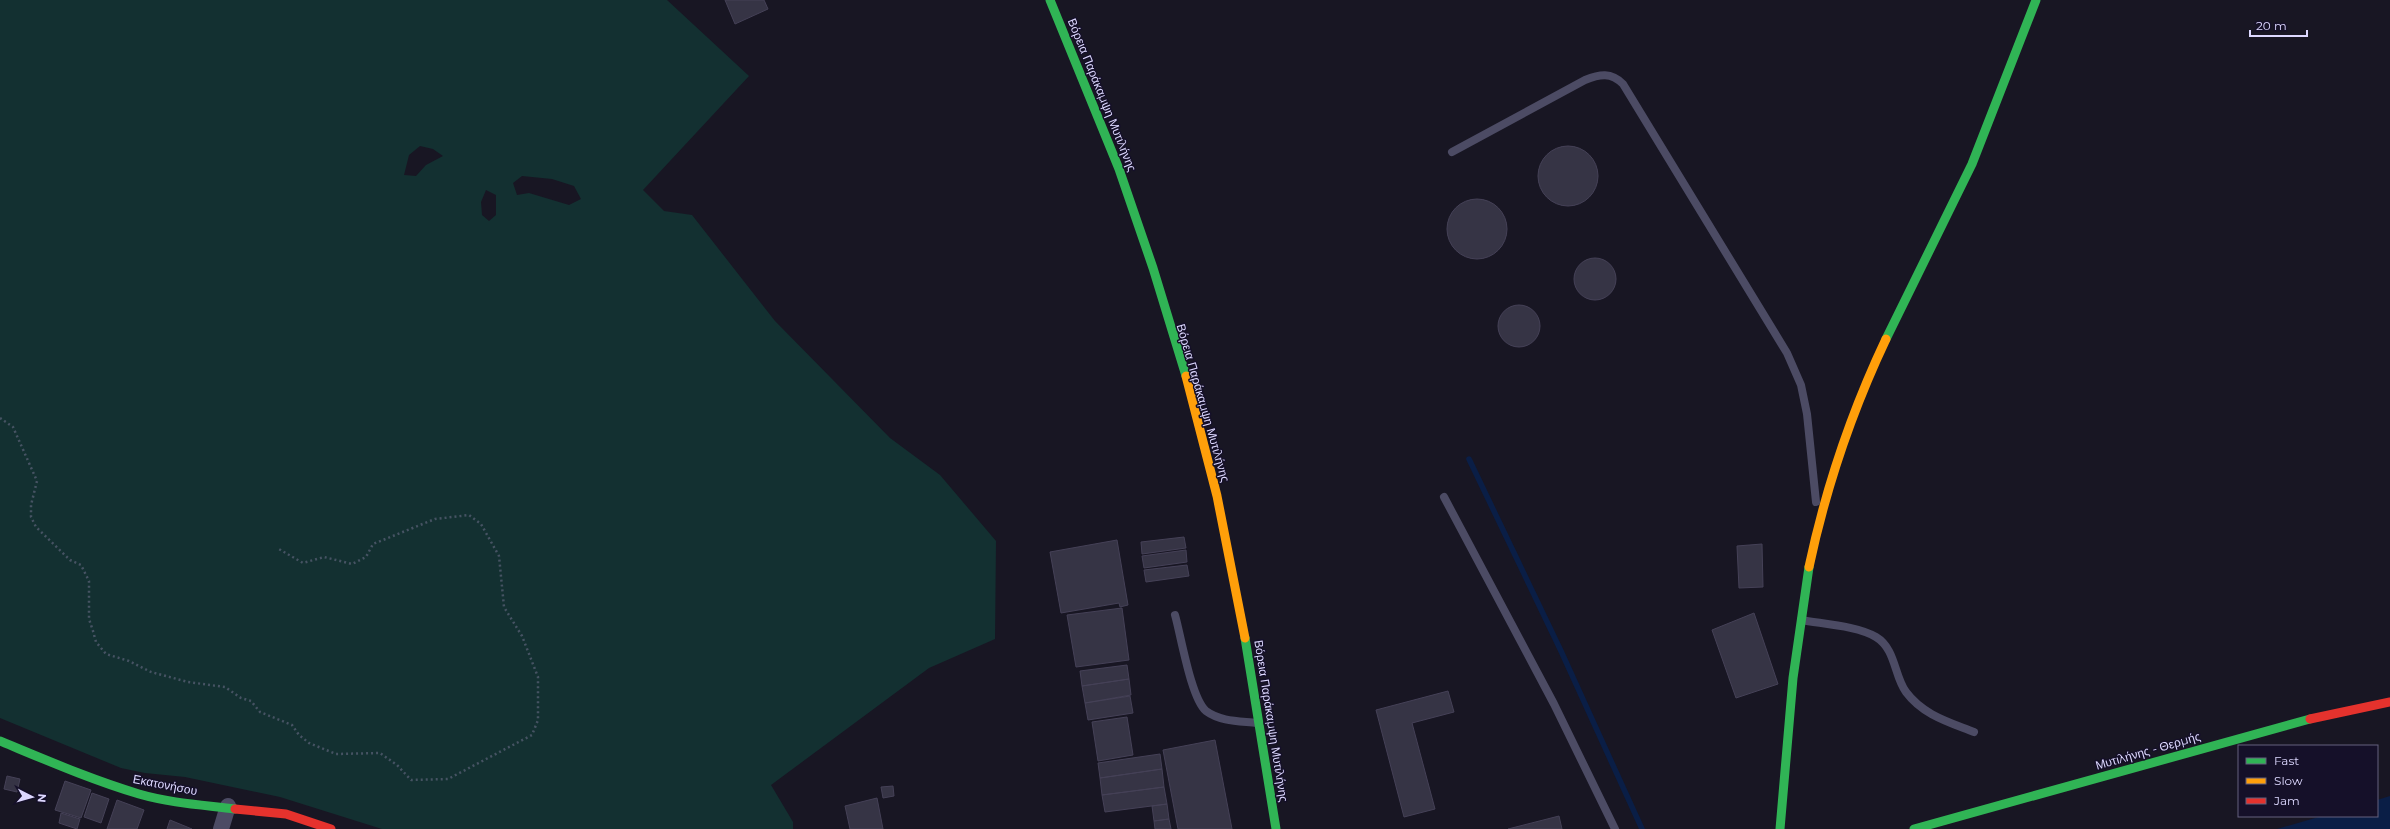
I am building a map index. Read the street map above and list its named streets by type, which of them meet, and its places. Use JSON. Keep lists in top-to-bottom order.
{
  "streets": {
    "main road": ["Βόρεια Παράκαμψη Μυτιλήνης", "Μυτιλήνης - Θερμής", "Εκατονήσου"]
  },
  "legend": ["Fast", "Slow", "Jam"],
  "scale_bar": "20 m",
  "north": "right"
}
